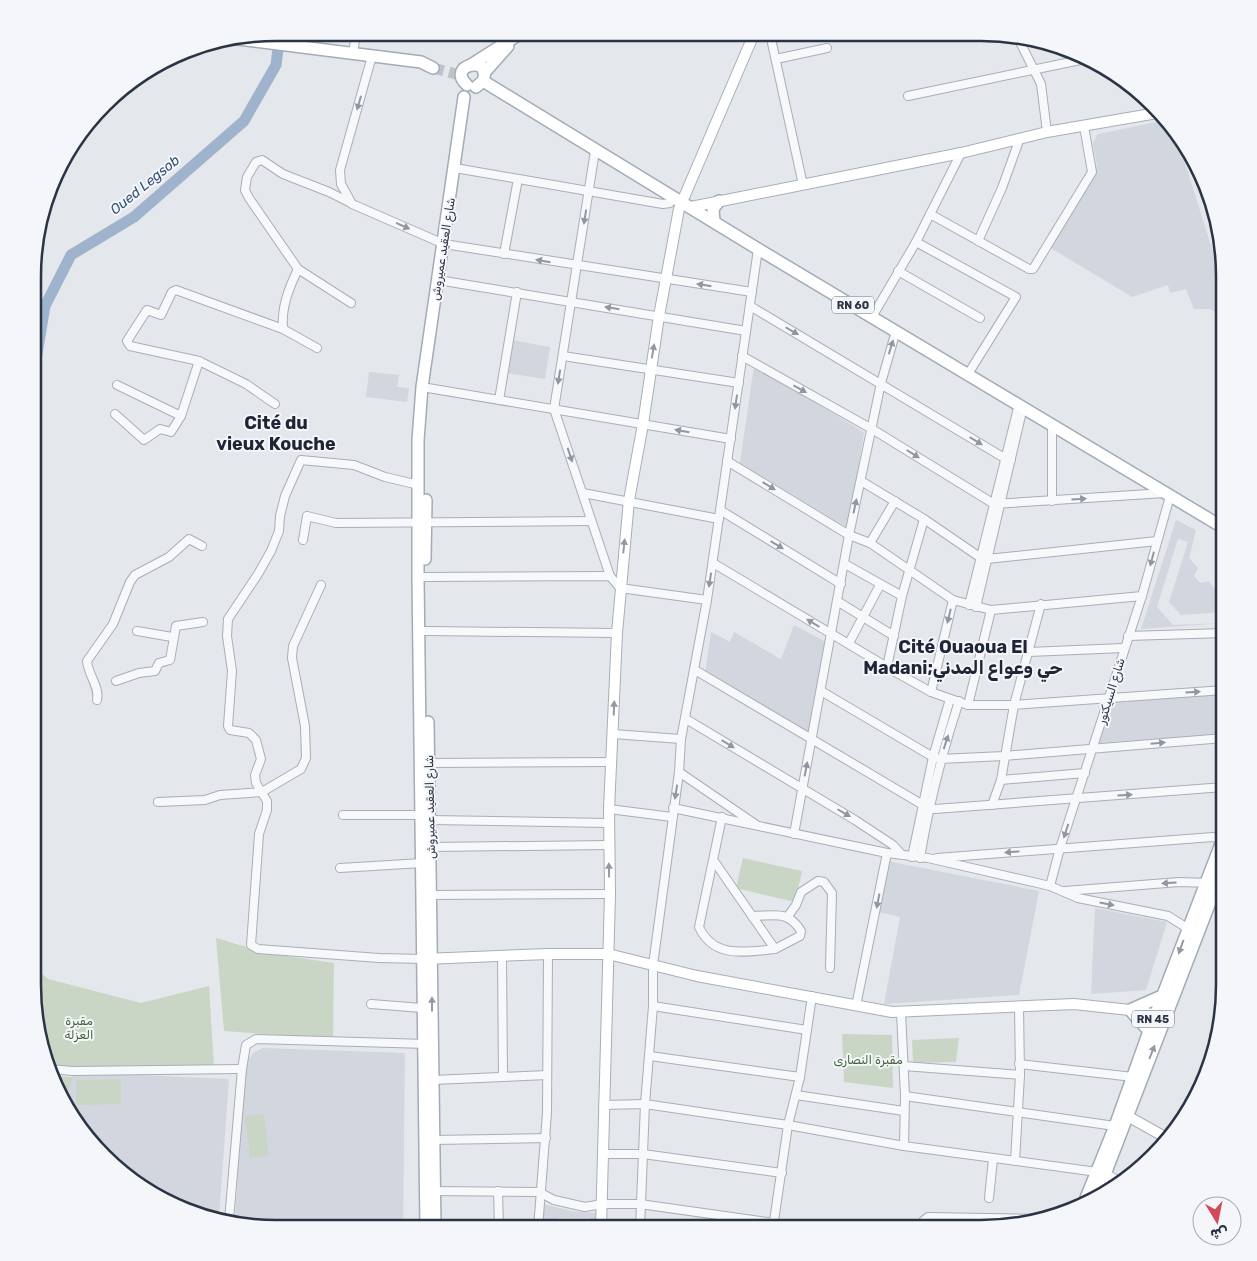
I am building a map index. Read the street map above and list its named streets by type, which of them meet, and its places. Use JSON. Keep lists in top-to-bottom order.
{
  "streets": {
    "main road": ["شارع العقيد عميروش", "RN 60", "RN 45"],
    "street": ["شارع السيكتور"]
  },
  "crossings": [
    ["RN 60", "شارع السيكتور"]
  ],
  "districts": ["Cité du vieux Kouche", "Cité Ouaoua El Madani;حي وعواع المدني"],
  "water": ["Oued Legsob"],
  "parks": ["مقبرة العزلة", "مقبرة النصارى"],
  "north": "bottom"
}
